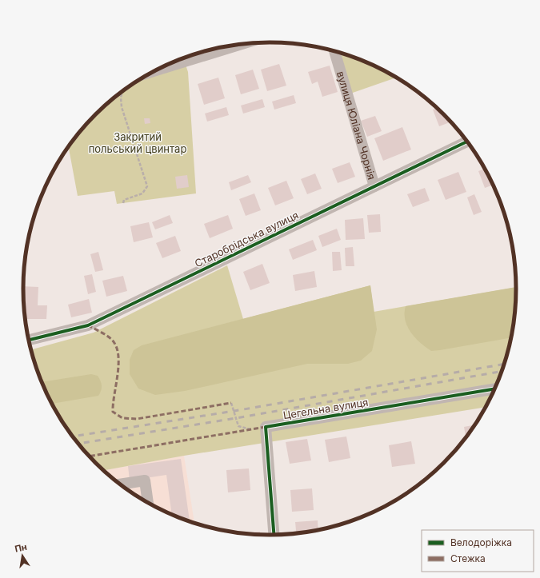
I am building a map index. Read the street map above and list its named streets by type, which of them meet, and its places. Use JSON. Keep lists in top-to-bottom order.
{
  "streets": {
    "street": ["вулиця Юліана Чорнія", "Старобрідська вулиця", "Цегельна вулиця"]
  },
  "crossings": [
    ["вулиця Юліана Чорнія", "Старобрідська вулиця"]
  ],
  "parks": ["Закритий польський цвинтар"],
  "legend": ["Велодоріжка", "Стежка"],
  "north": "top"
}
